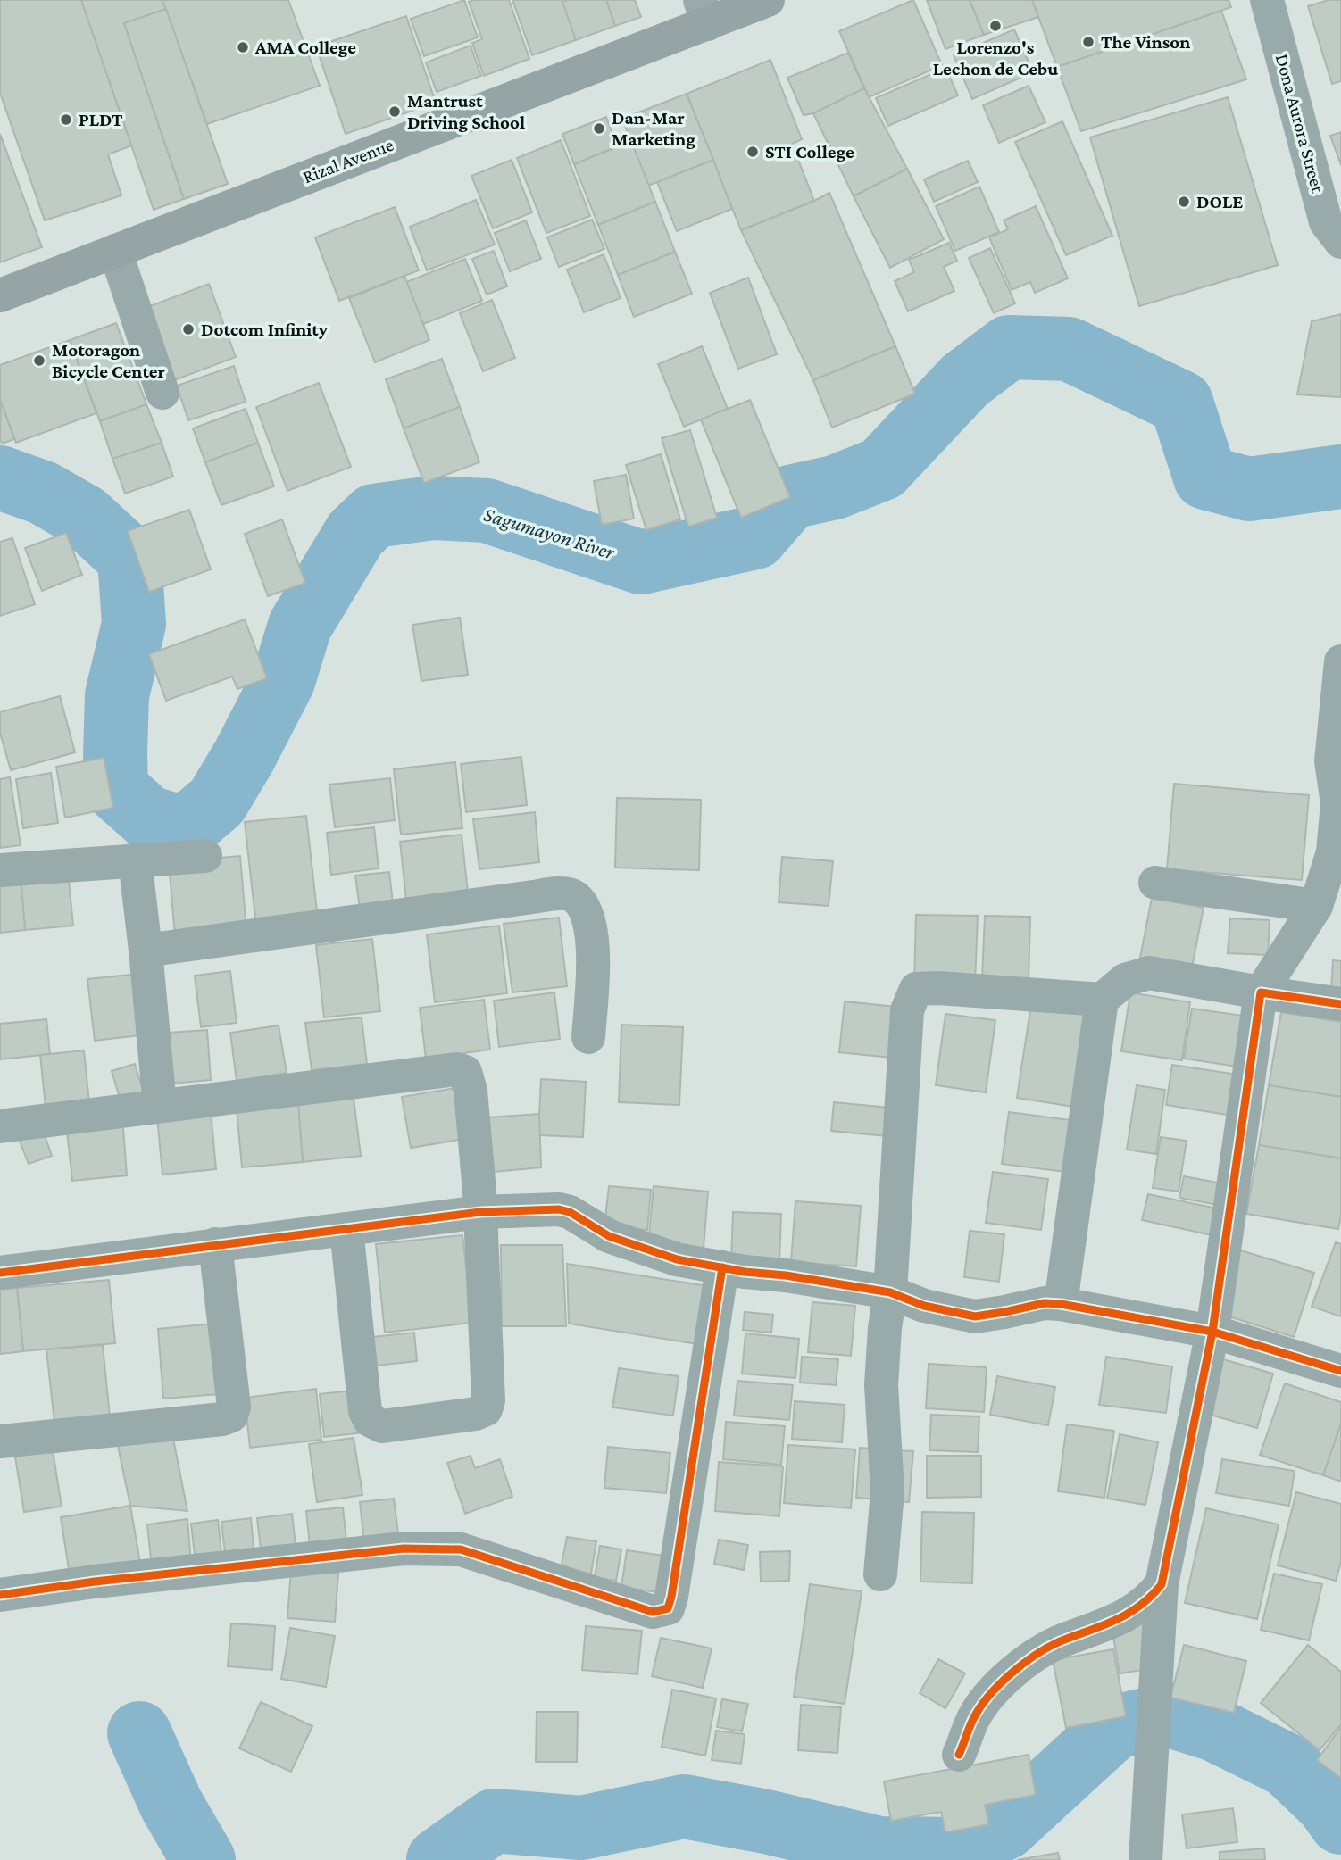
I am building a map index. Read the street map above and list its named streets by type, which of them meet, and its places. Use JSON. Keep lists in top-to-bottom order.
{
  "streets": {
    "main road": ["Rizal Avenue"],
    "street": ["Dona Aurora Street"]
  },
  "water": ["Sagumayon River"],
  "places": [
    "Lorenzo's Lechon de Cebu",
    "The Vinson",
    "AMA College",
    "Mantrust Driving School",
    "PLDT",
    "Dan-Mar Marketing",
    "STI College",
    "DOLE",
    "Dotcom Infinity",
    "Motoragon Bicycle Center"
  ]
}
